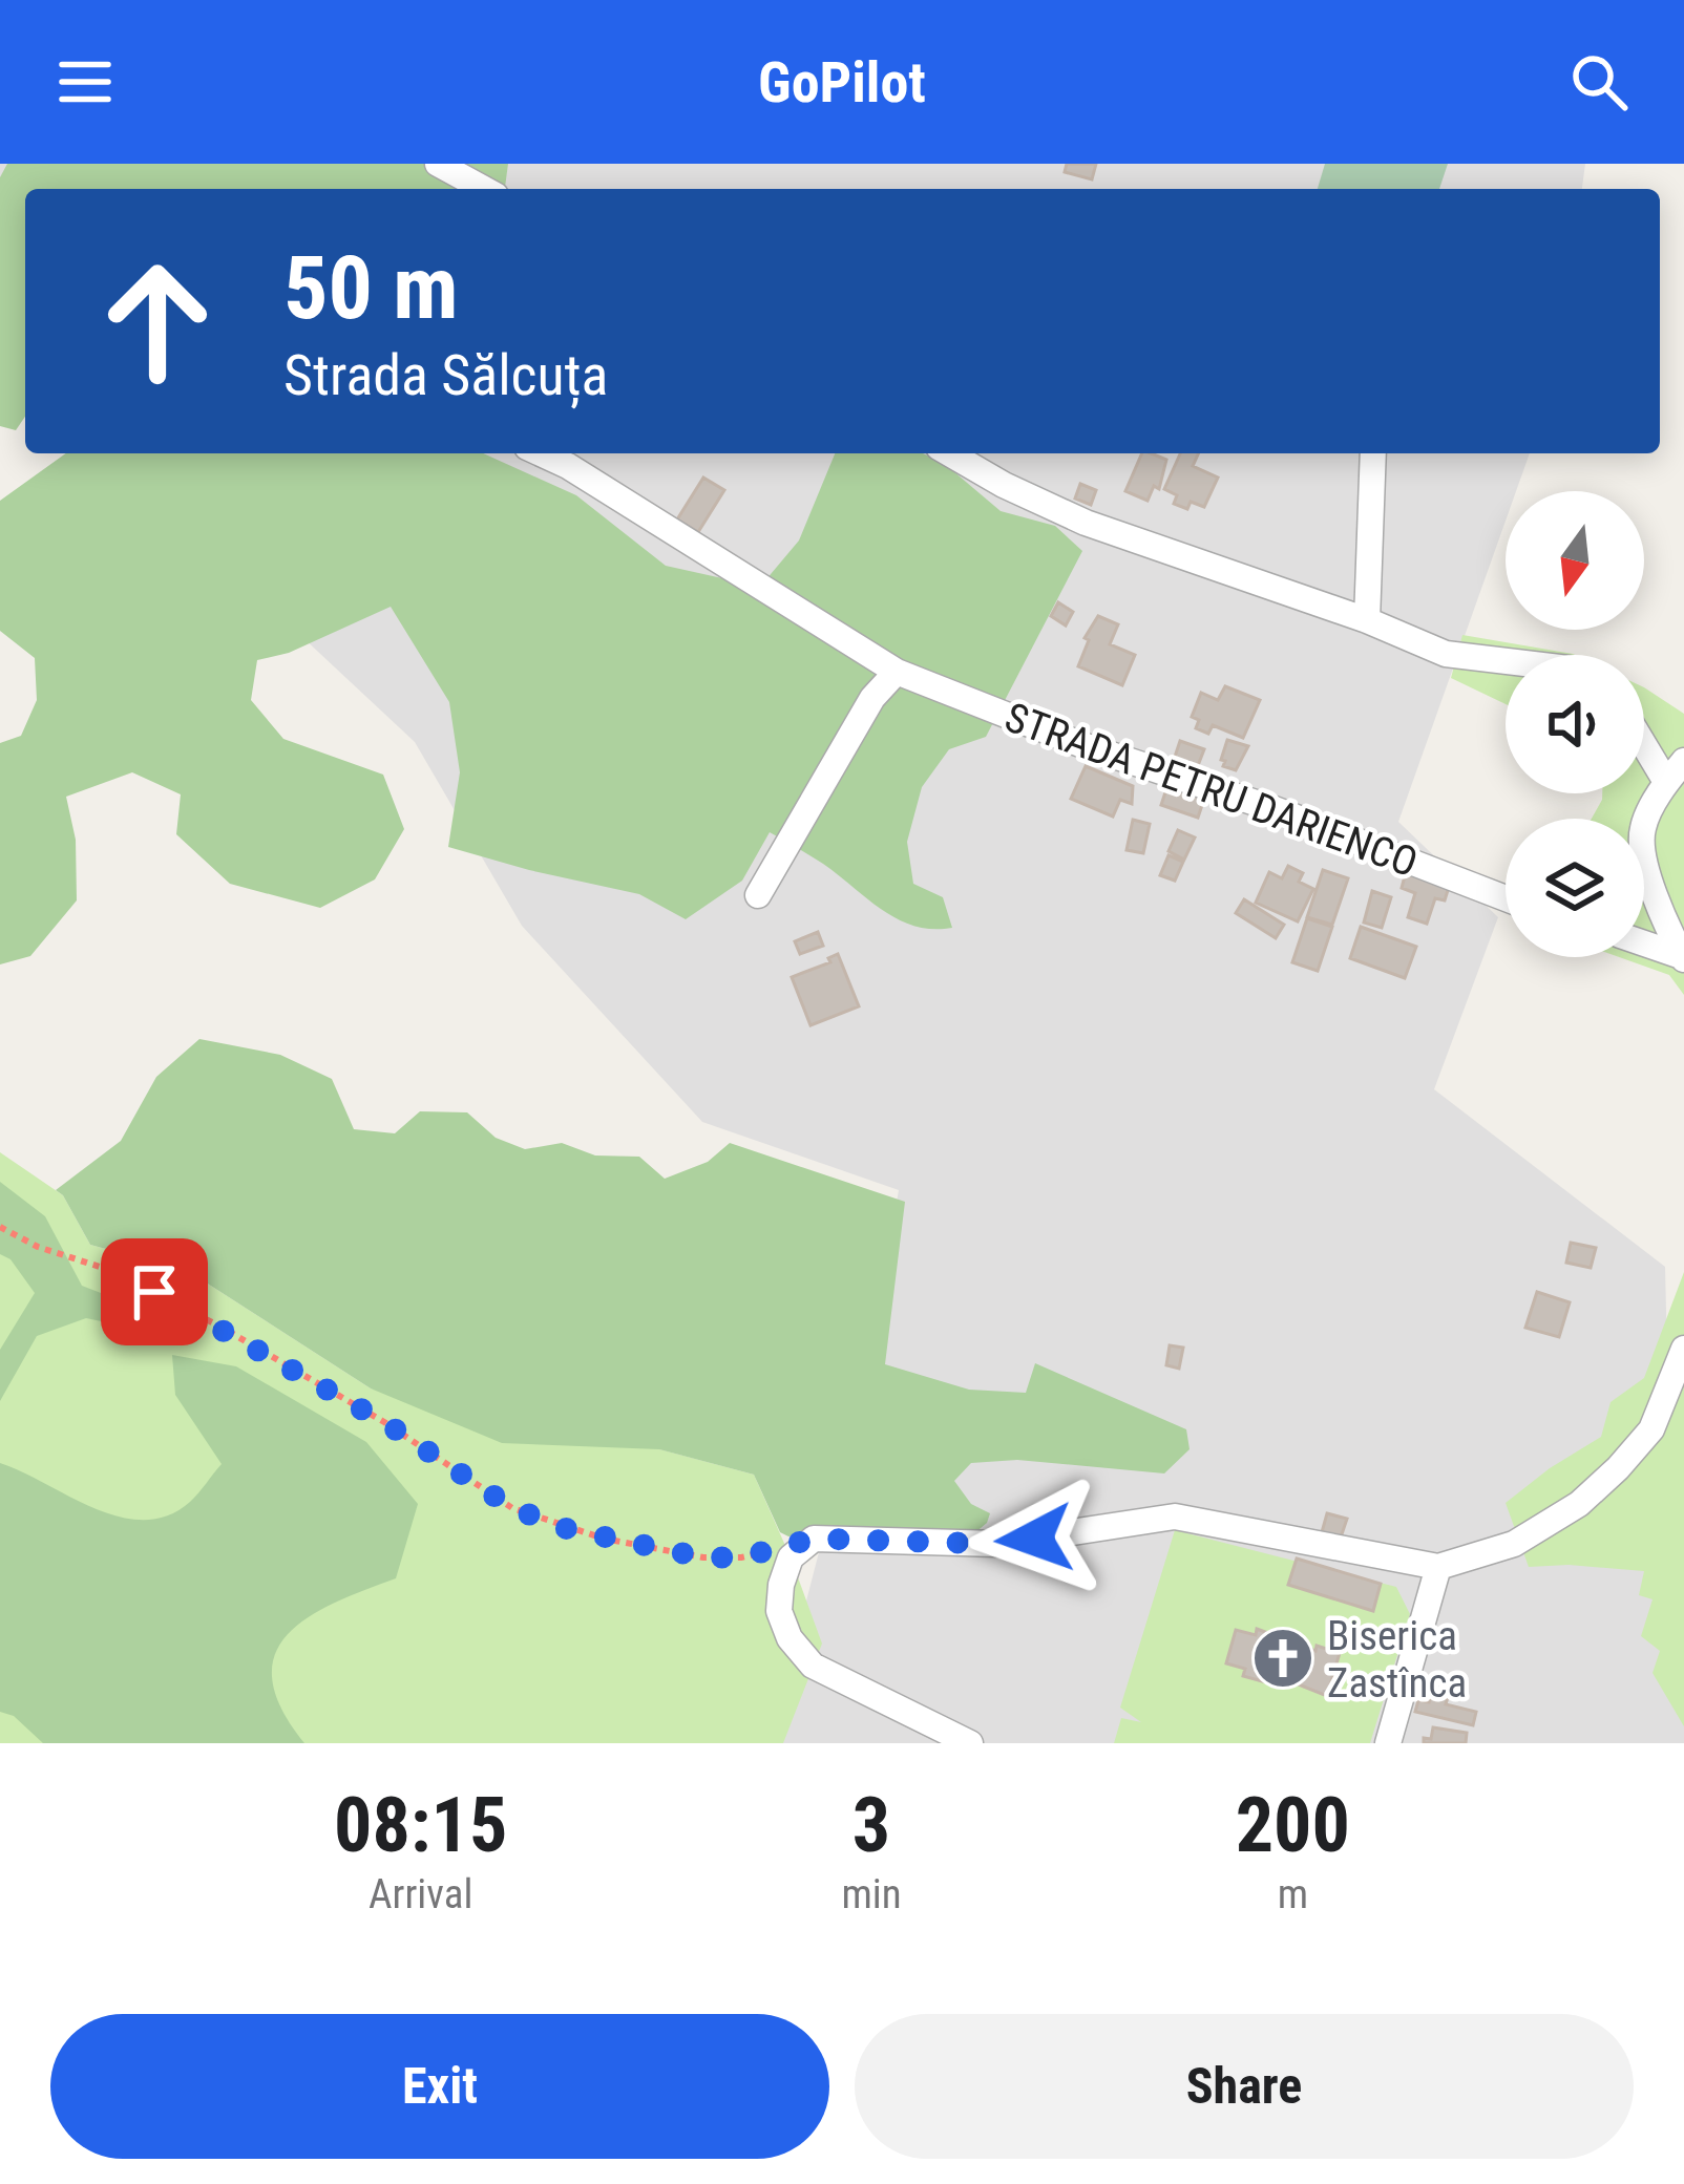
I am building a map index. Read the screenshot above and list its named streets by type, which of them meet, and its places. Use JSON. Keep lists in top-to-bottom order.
{
  "streets": {
    "street": ["STRADA PETRU DARIENCO"]
  },
  "places": {
    "church": ["Biserica Zastînca"]
  },
  "north": "bottom",
  "page": {
    "header": "GoPilot",
    "turn": ["50 m", "Strada Sălcuța"],
    "eta": [
      "08:15",
      "Arrival",
      "3",
      "min",
      "200",
      "m"
    ],
    "buttons": ["Exit", "Share"]
  }
}
